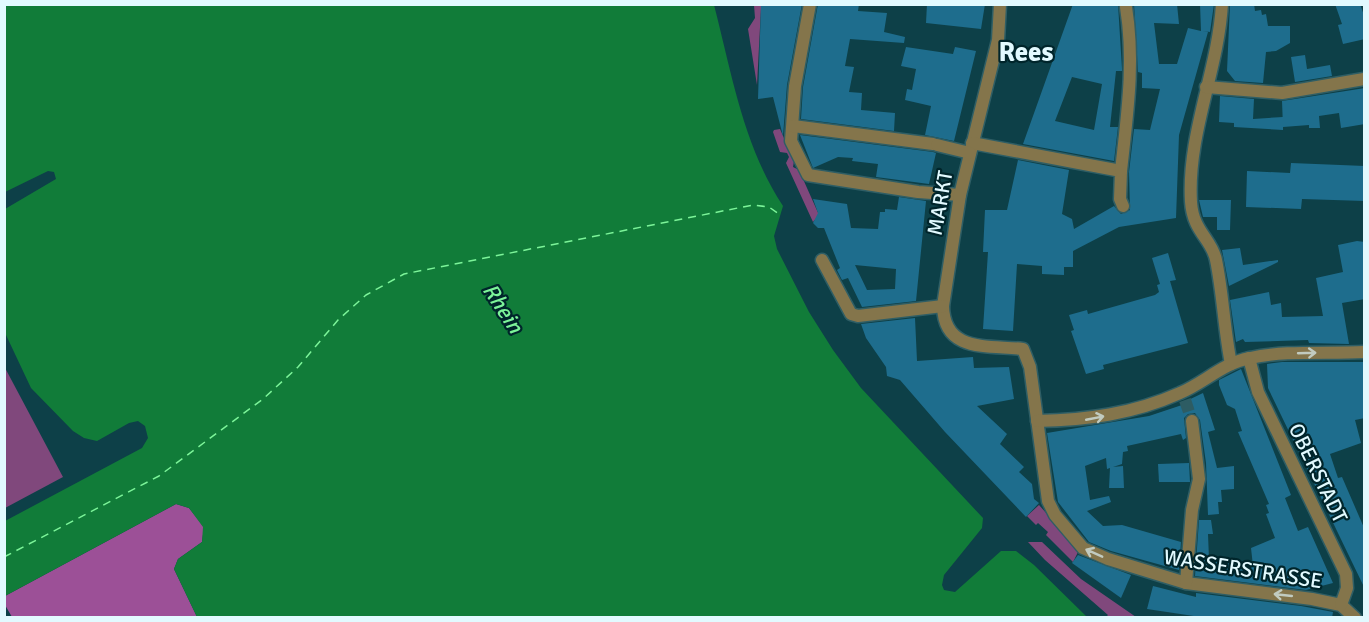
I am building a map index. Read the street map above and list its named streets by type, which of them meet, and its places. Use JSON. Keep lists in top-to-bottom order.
{
  "streets": {
    "street": ["MARKT", "OBERSTADT", "WASSERSTRASSE"]
  },
  "crossings": [
    ["MARKT", "WASSERSTRASSE"],
    ["OBERSTADT", "WASSERSTRASSE"]
  ],
  "one_way": ["WASSERSTRASSE"],
  "districts": ["Rees"],
  "water": ["Rhein"]
}
